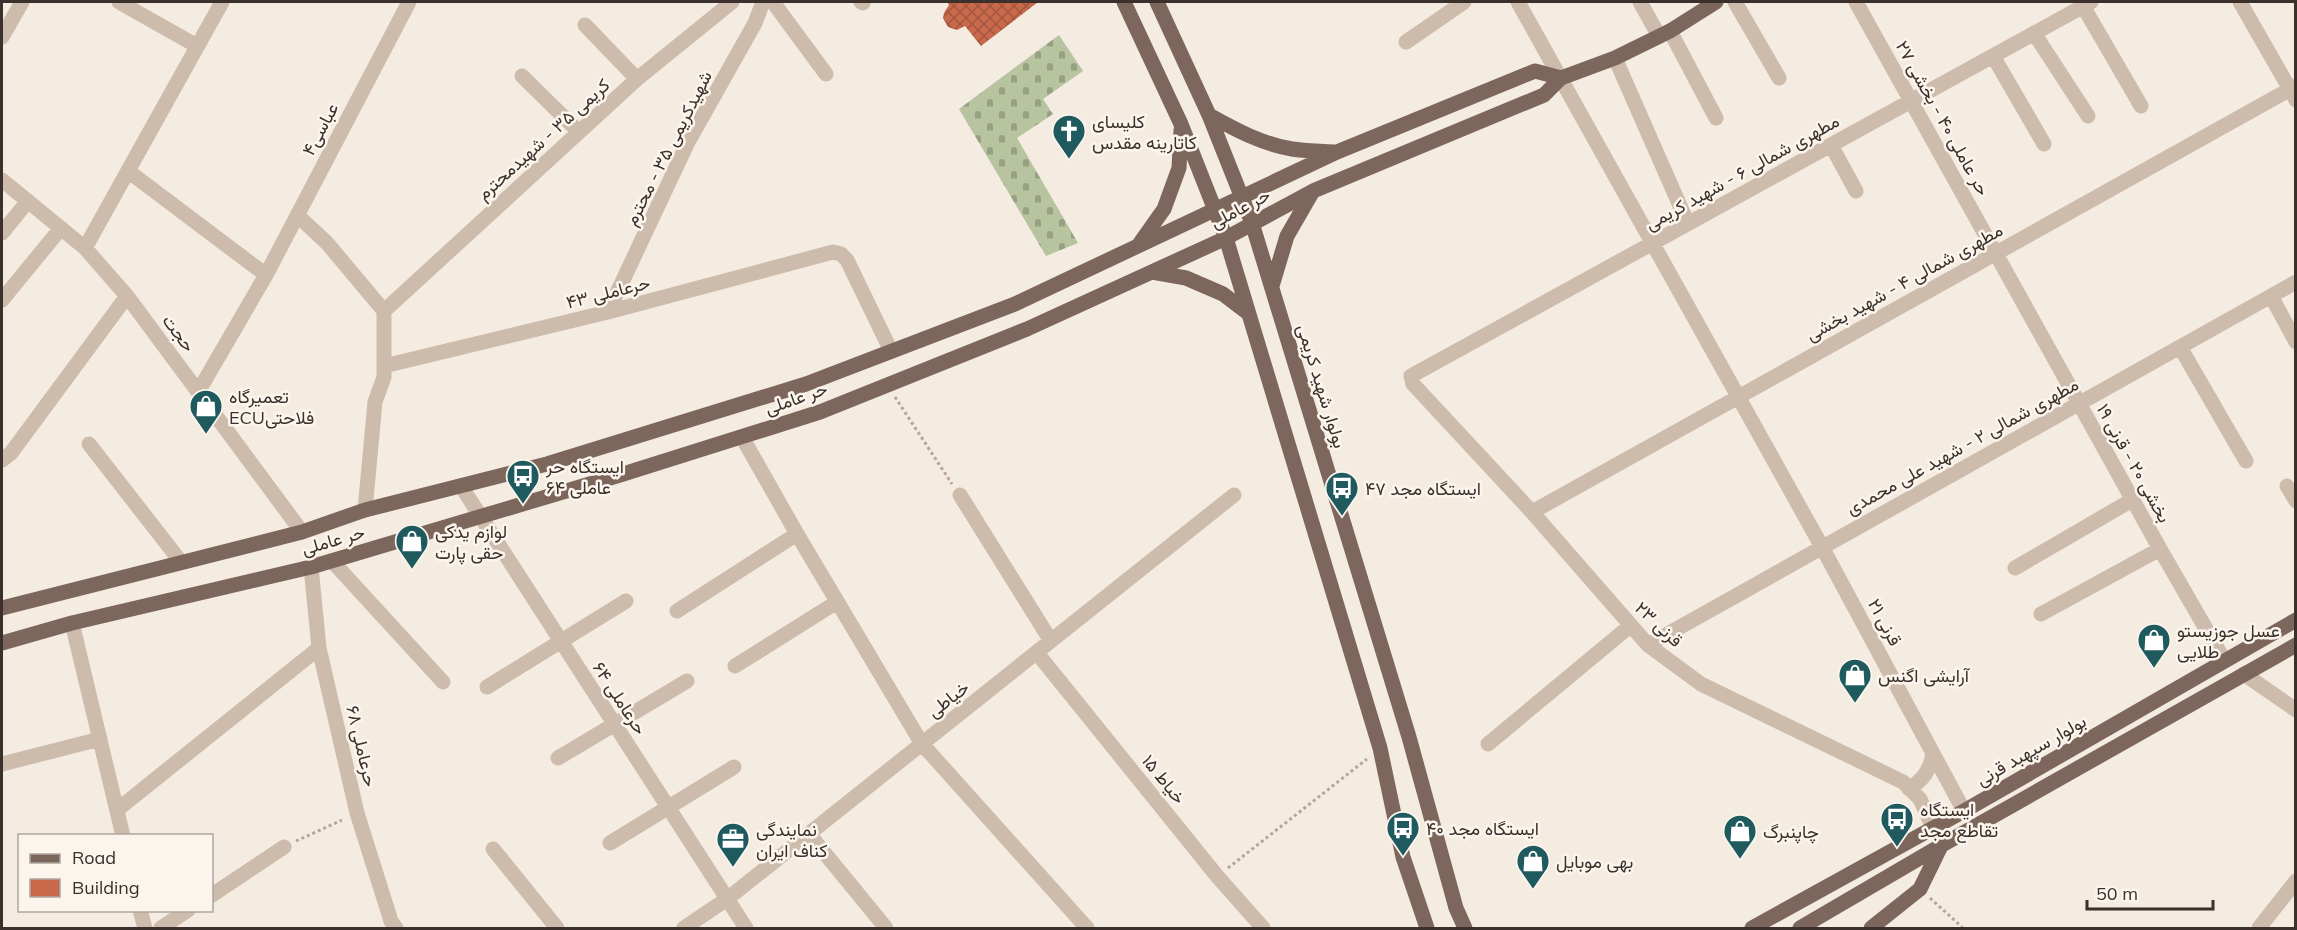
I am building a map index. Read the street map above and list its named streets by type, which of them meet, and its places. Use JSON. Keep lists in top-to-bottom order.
{
  "streets": {
    "main road": ["حر عاملی", "بولوار شهید کریمی", "بولوار سپهبد قرنی"],
    "street": [
      "حر عاملی ۴۰ - بخشی ۲۷",
      "عباسی۴",
      "کریمی ۳۵ - شهیدمحترم",
      "شهیدکریمی ۳۵ - محترم",
      "مطهری شمالی ۶ - شهید کریمی",
      "مطهری شمالی ۴ - شهید بخشی",
      "حرعاملی ۴۳",
      "حجت",
      "مطهری شمالی ۲ - شهید علی محمدی",
      "بخشی ۲۰ - قرنی ۱۹",
      "قرنی ۲۱",
      "قرنی ۲۳",
      "حرعاملی ۶۴",
      "خیاطی",
      "حرعاملی ۶۸",
      "خیاط ۱۵"
    ]
  },
  "crossings": [
    ["حر عاملی ۴۰ - بخشی ۲۷", "مطهری شمالی ۶ - شهید کریمی"],
    ["حر عاملی ۴۰ - بخشی ۲۷", "مطهری شمالی ۴ - شهید بخشی"],
    ["حر عاملی ۴۰ - بخشی ۲۷", "بخشی ۲۰ - قرنی ۱۹"],
    ["عباسی۴", "حجت"],
    ["شهیدکریمی ۳۵ - محترم", "حرعاملی ۴۳"],
    ["مطهری شمالی ۶ - شهید کریمی", "قرنی ۲۱"],
    ["مطهری شمالی ۶ - شهید کریمی", "قرنی ۲۳"],
    ["حر عاملی", "حرعاملی ۴۳"],
    ["حر عاملی", "حجت"],
    ["حر عاملی", "بولوار شهید کریمی"],
    ["حر عاملی", "قرنی ۲۱"],
    ["حر عاملی", "حرعاملی ۶۴"],
    ["حر عاملی", "حرعاملی ۶۸"],
    ["مطهری شمالی ۴ - شهید بخشی", "بخشی ۲۰ - قرنی ۱۹"],
    ["مطهری شمالی ۴ - شهید بخشی", "قرنی ۲۱"],
    ["مطهری شمالی ۴ - شهید بخشی", "قرنی ۲۳"],
    ["مطهری شمالی ۲ - شهید علی محمدی", "بخشی ۲۰ - قرنی ۱۹"],
    ["مطهری شمالی ۲ - شهید علی محمدی", "قرنی ۲۱"],
    ["مطهری شمالی ۲ - شهید علی محمدی", "قرنی ۲۳"],
    ["بخشی ۲۰ - قرنی ۱۹", "بولوار سپهبد قرنی"],
    ["قرنی ۲۱", "بولوار سپهبد قرنی"],
    ["قرنی ۲۳", "بولوار سپهبد قرنی"],
    ["حرعاملی ۶۴", "خیاطی"],
    ["خیاطی", "خیاط ۱۵"]
  ],
  "places": {
    "church": ["کلیسای کاتارینه مقدس"],
    "shop": [
      "تعمیرگاه ECUفلاحتی",
      "لوازم یدکی حقی پارت",
      "عسل جوزیستو طلایی",
      "آرایشی اگنس",
      "چاپنبرگ",
      "بهی موبایل"
    ],
    "bus stop": [
      "ایستگاه حر عاملی ۶۴",
      "ایستگاه مجد ۴۷",
      "ایستگاه تقاطع مجد",
      "ایستگاه مجد ۴۰"
    ],
    "office": ["نمایندگی کناف ایران"]
  },
  "legend": ["Road", "Building"],
  "scale_bar": "50 m"
}
